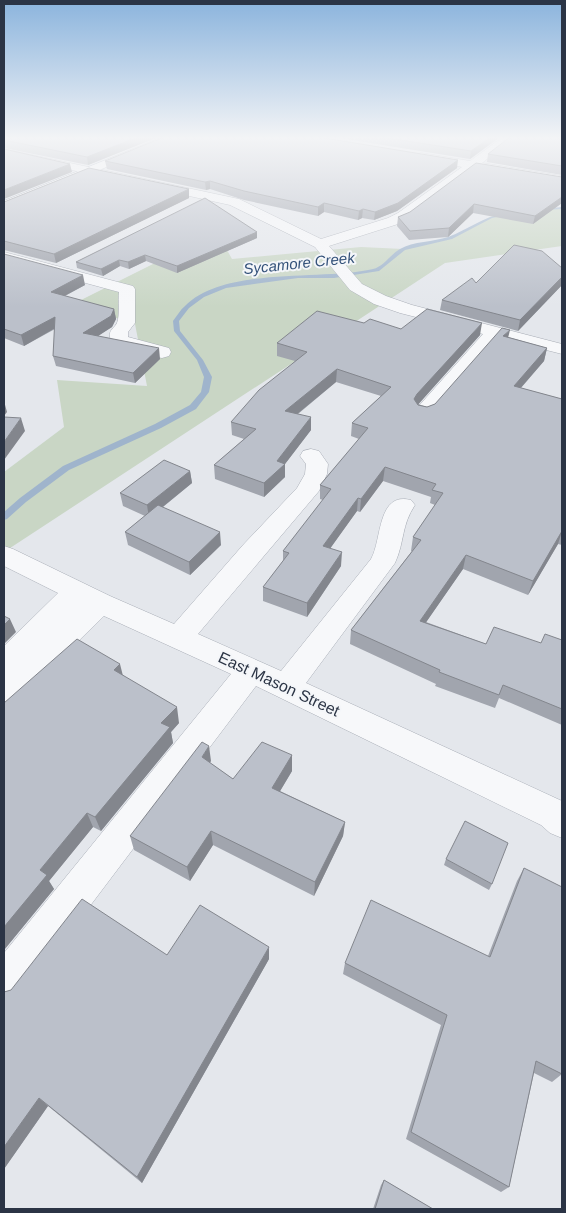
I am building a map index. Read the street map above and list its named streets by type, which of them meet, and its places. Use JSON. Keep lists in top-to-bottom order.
{
  "streets": {
    "street": ["East Mason Street"]
  },
  "water": ["Sycamore Creek"]
}
